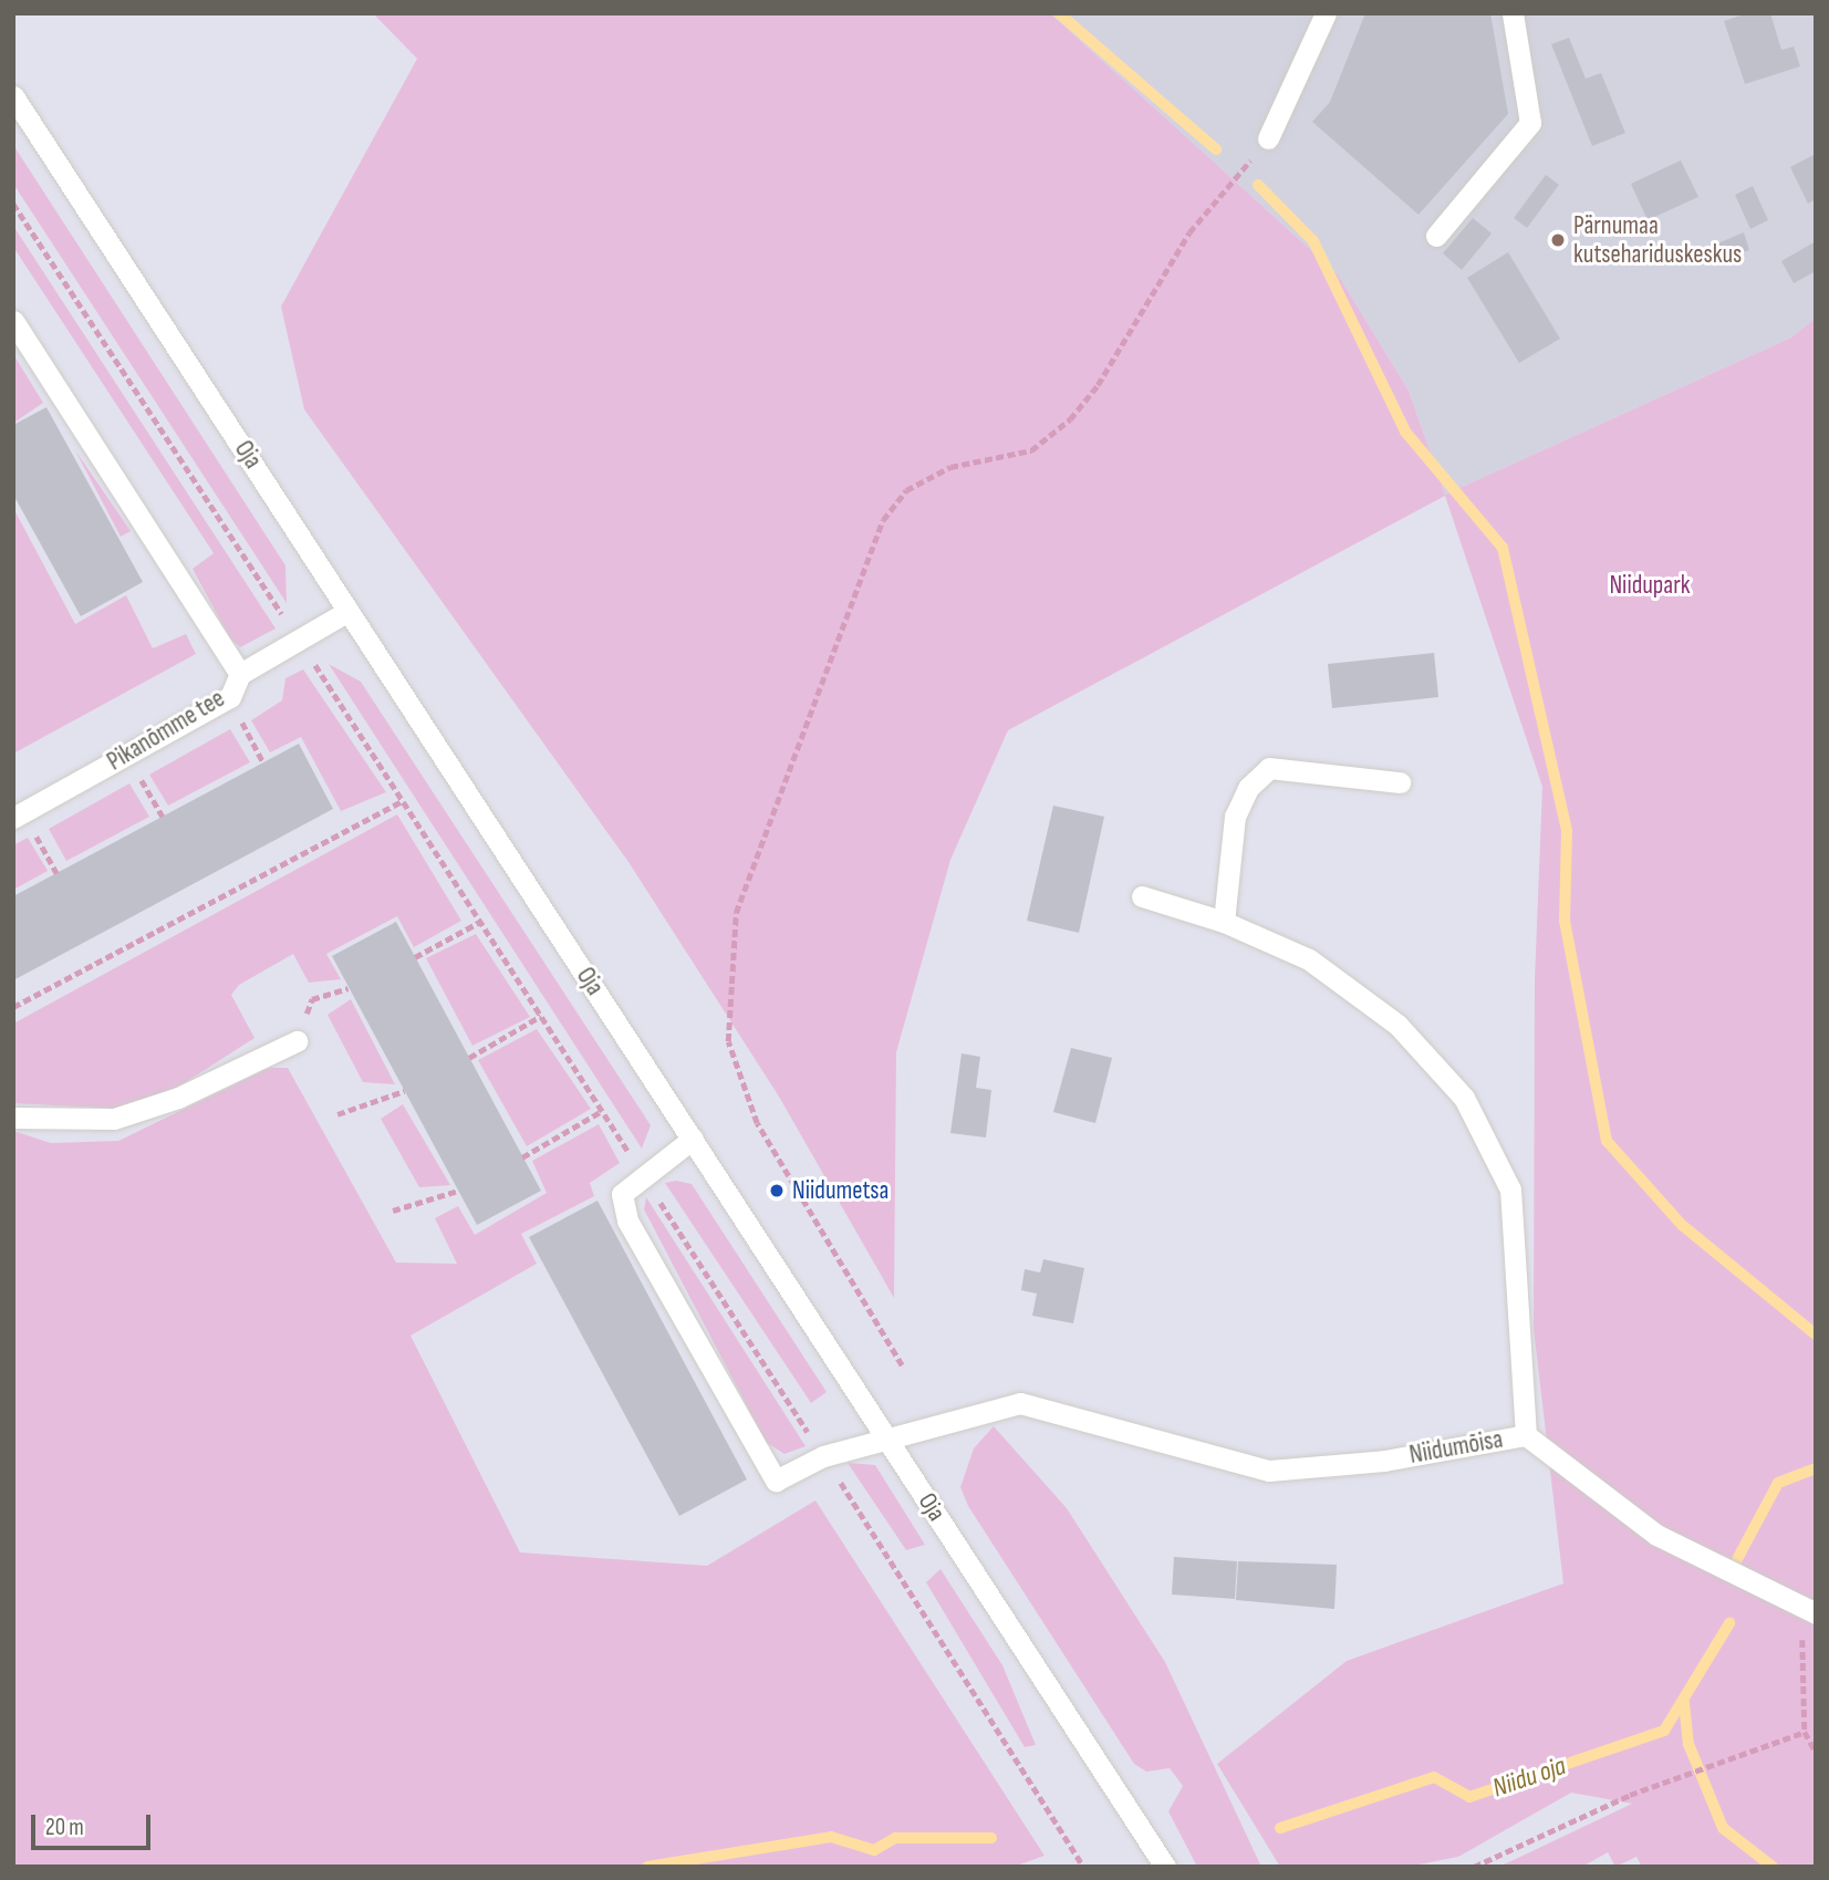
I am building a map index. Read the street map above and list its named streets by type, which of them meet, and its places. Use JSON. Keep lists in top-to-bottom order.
{
  "streets": {
    "street": ["Oja", "Pikanõmme tee", "Niidumõisa"]
  },
  "crossings": [
    ["Oja", "Pikanõmme tee"],
    ["Oja", "Niidumõisa"]
  ],
  "water": ["Niidu oja"],
  "parks": ["Niidupark"],
  "places": ["Pärnumaa kutsehariduskeskus", "Niidumetsa"],
  "scale_bar": "20 m"
}
